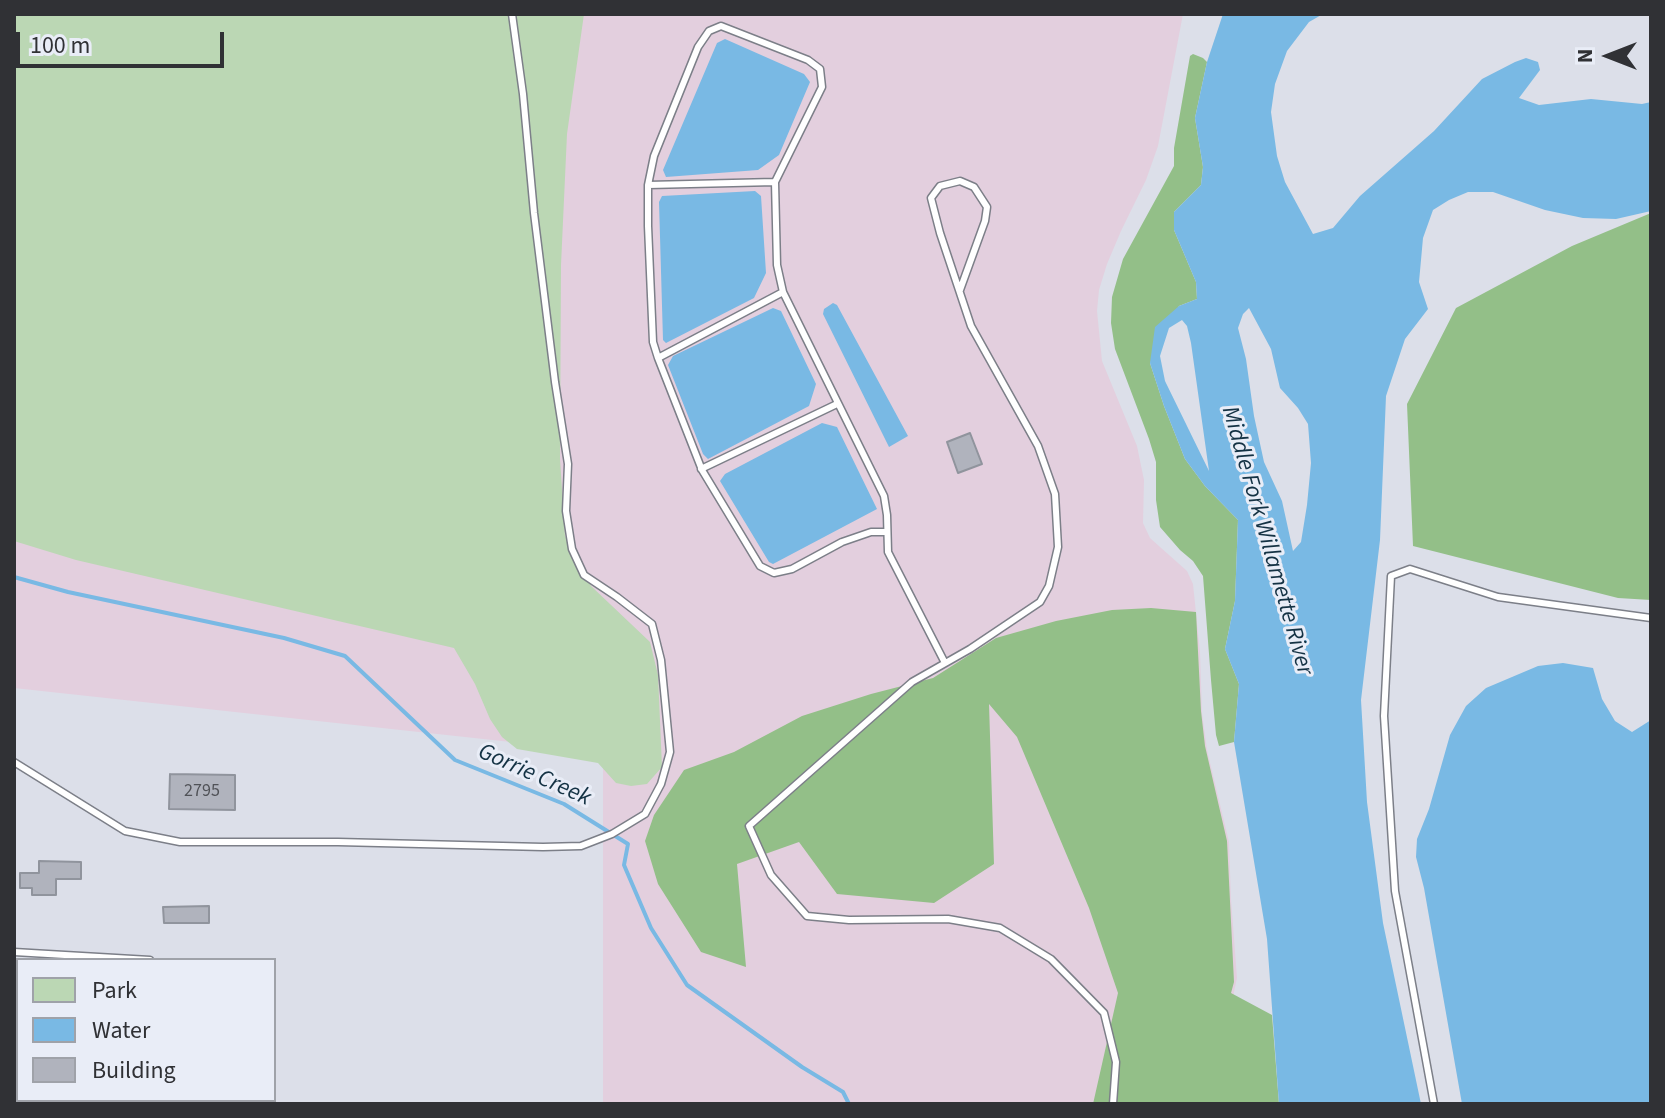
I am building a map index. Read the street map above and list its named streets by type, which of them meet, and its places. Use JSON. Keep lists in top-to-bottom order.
{
  "water": ["Middle Fork Willamette River", "Gorrie Creek"],
  "house_numbers": ["2795"],
  "legend": ["Park", "Water", "Building"],
  "scale_bar": "100 m",
  "north": "left"
}
